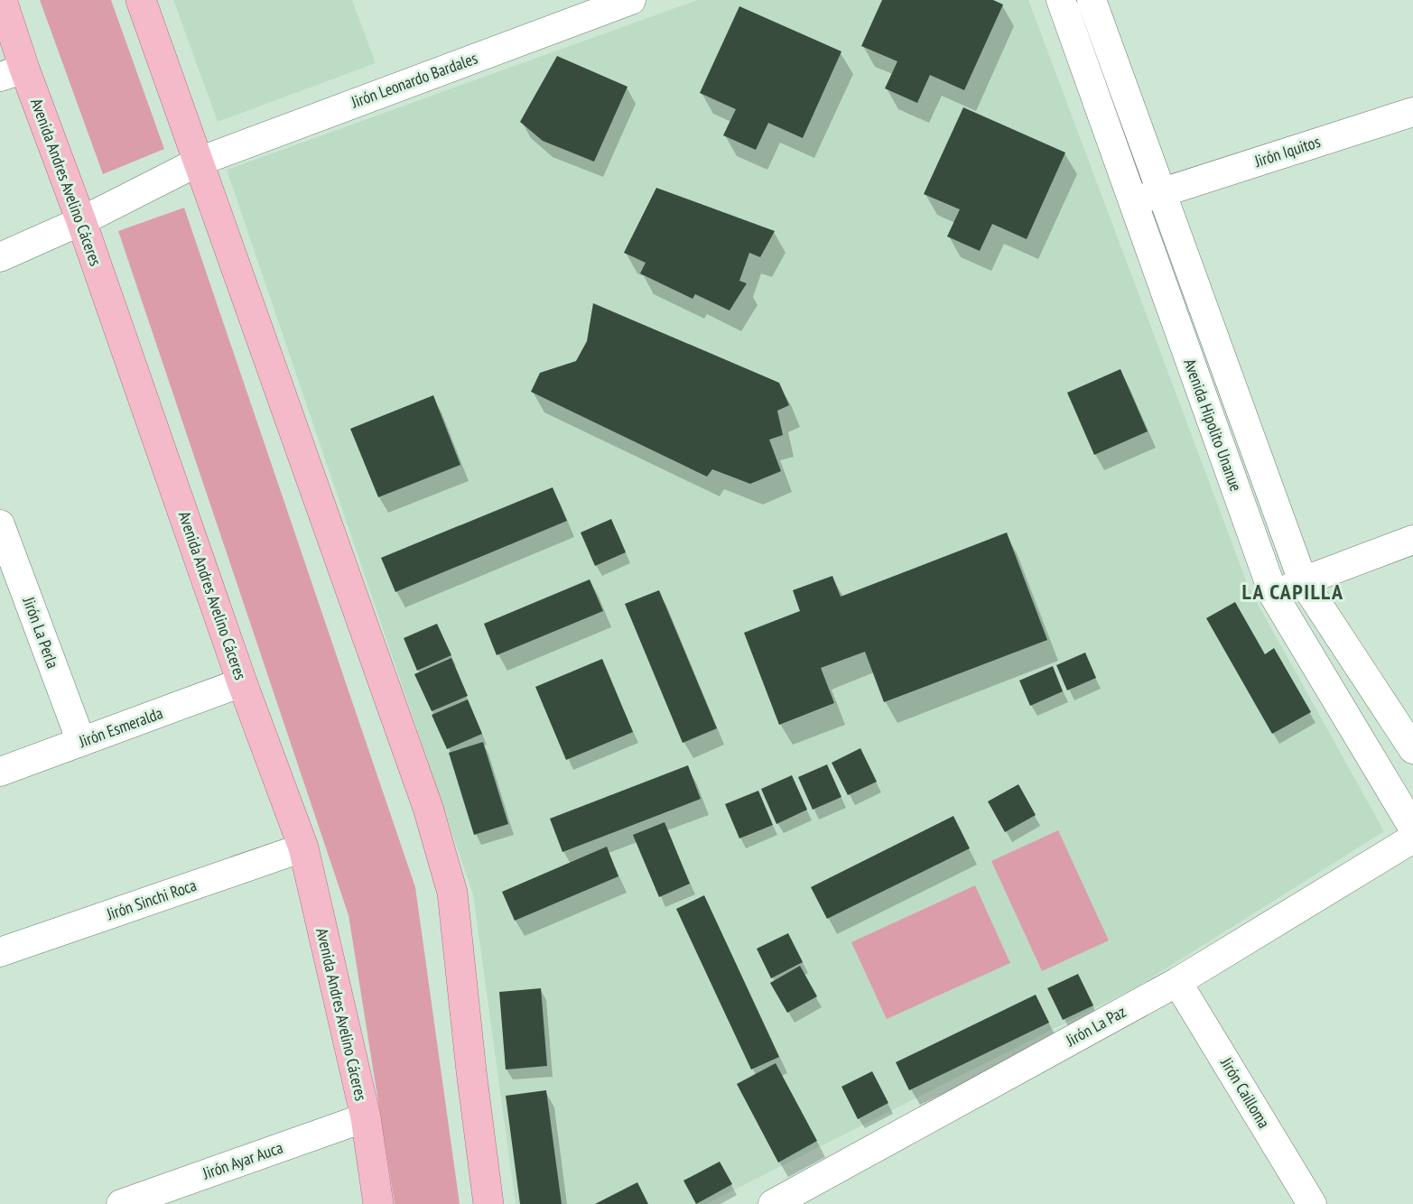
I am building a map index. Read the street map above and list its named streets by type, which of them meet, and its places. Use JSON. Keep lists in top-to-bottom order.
{
  "streets": {
    "main road": ["Avenida Andres Avelino Cáceres"],
    "street": [
      "Jirón Leonardo Bardales",
      "Jirón Iquitos",
      "Avenida Hipolito Unanue",
      "Jirón La Perla",
      "Jirón Esmeralda",
      "Jirón Sinchi Roca",
      "Jirón La Paz",
      "Jirón Cailloma",
      "Jirón Ayar Auca"
    ]
  },
  "crossings": [
    ["Jirón Leonardo Bardales", "Avenida Andres Avelino Cáceres"],
    ["Jirón Iquitos", "Avenida Hipolito Unanue"],
    ["Avenida Andres Avelino Cáceres", "Jirón Esmeralda"],
    ["Avenida Andres Avelino Cáceres", "Jirón Sinchi Roca"],
    ["Avenida Andres Avelino Cáceres", "Jirón Ayar Auca"],
    ["Jirón La Perla", "Jirón Esmeralda"],
    ["Jirón La Paz", "Jirón Cailloma"]
  ],
  "districts": ["LA CAPILLA"]
}
